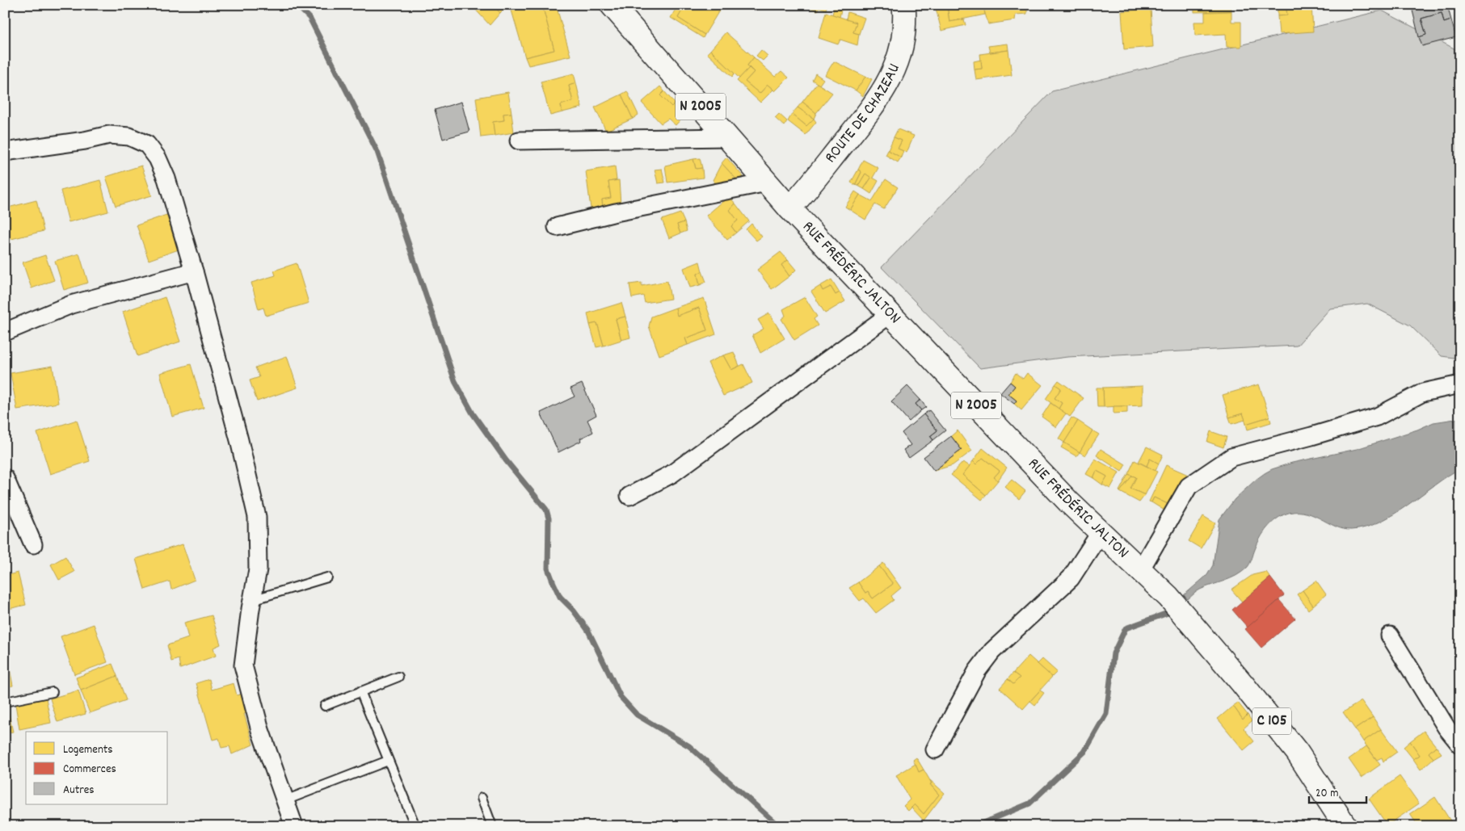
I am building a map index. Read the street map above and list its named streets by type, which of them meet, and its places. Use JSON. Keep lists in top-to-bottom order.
{
  "streets": {
    "main road": [
      "N 2005",
      "ROUTE DE CHAZEAU",
      "RUE FRÉDÉRIC JALTON",
      "C 105"
    ]
  },
  "crossings": [
    ["N 2005", "ROUTE DE CHAZEAU"],
    ["N 2005", "RUE FRÉDÉRIC JALTON"],
    ["ROUTE DE CHAZEAU", "RUE FRÉDÉRIC JALTON"]
  ],
  "legend": ["Logements", "Commerces", "Autres"],
  "scale_bar": "20 m"
}
